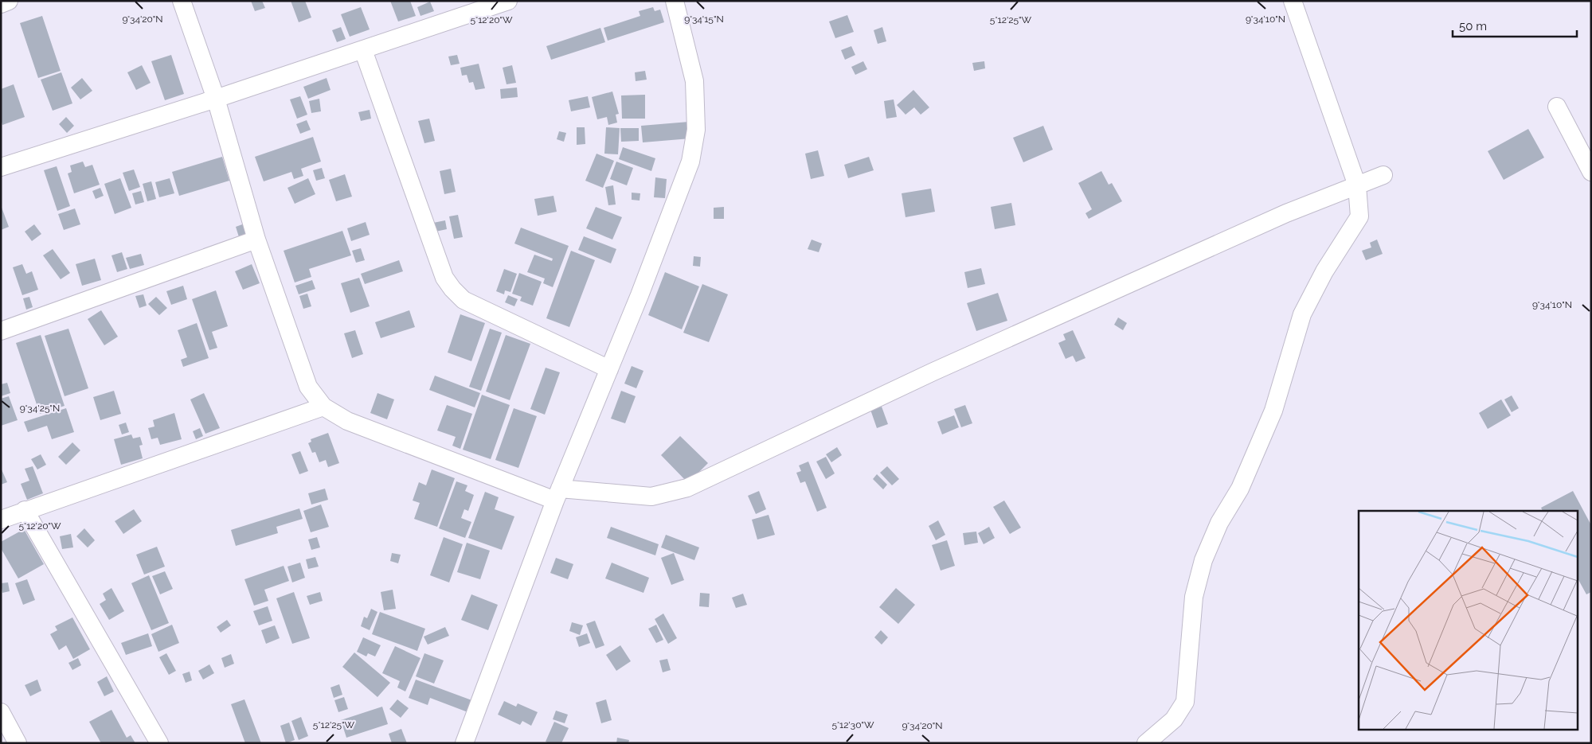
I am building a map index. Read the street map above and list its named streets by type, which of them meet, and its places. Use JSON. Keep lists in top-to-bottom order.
{
  "scale_bar": "50 m",
  "coordinates": [
    "9°34'10\"N",
    "9°34'20\"N",
    "9°34'15\"N",
    "5°12'20\"W",
    "5°12'25\"W",
    "9°34'25\"N",
    "5°12'30\"W"
  ]
}
